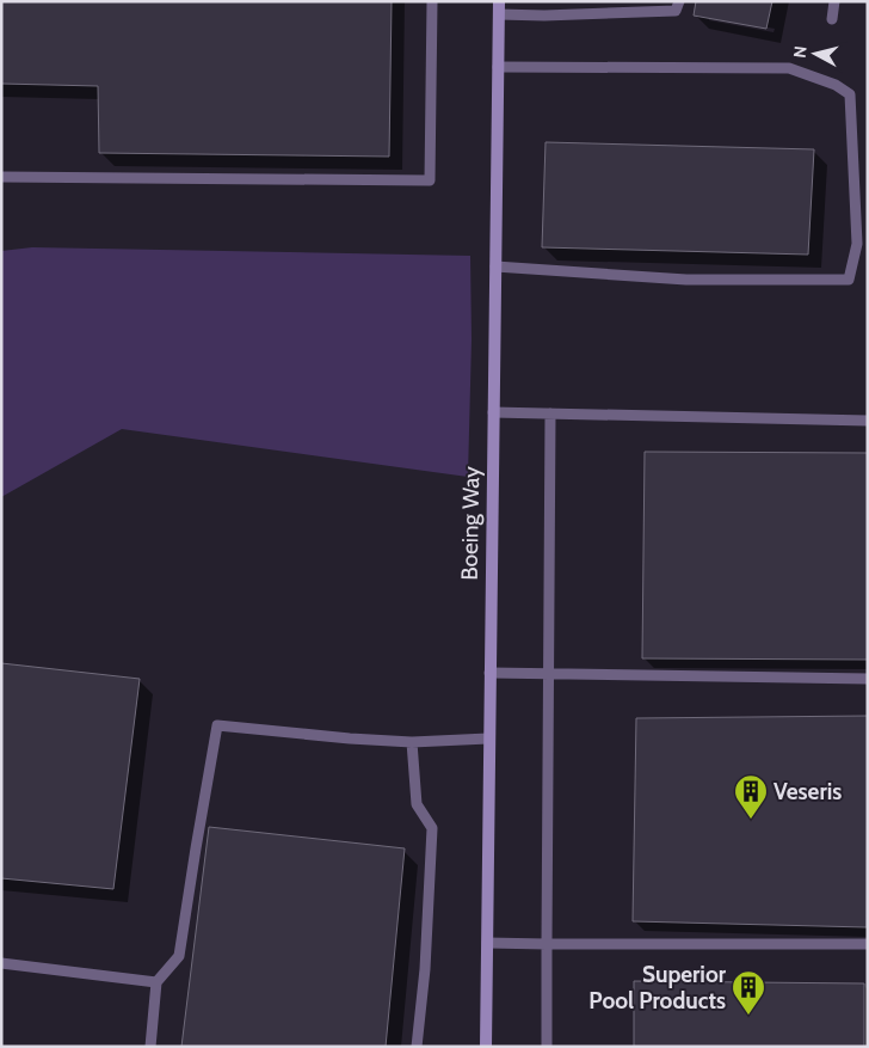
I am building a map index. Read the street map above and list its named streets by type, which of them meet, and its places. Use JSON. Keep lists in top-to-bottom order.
{
  "streets": {
    "street": ["Boeing Way"]
  },
  "places": {
    "building": ["Veseris", "Superior Pool Products"]
  },
  "north": "left"
}
